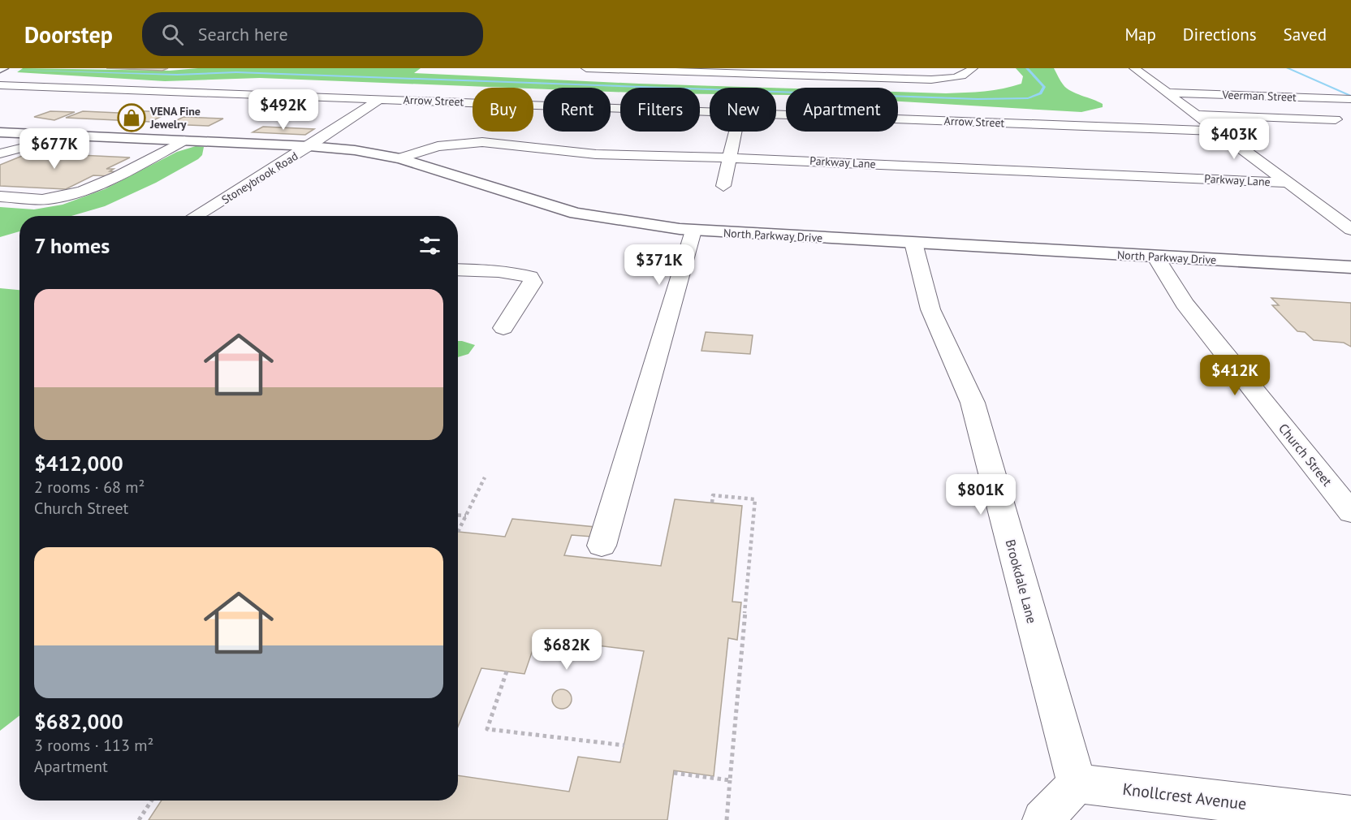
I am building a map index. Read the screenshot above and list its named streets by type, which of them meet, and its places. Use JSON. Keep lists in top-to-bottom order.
{
  "streets": {
    "main road": ["North Parkway Drive"],
    "street": [
      "Veerman Street",
      "Arrow Street",
      "Parkway Lane",
      "Stoneybrook Road",
      "Church Street",
      "Brookdale Lane",
      "Knollcrest Avenue"
    ]
  },
  "crossings": [
    ["Arrow Street", "Stoneybrook Road"],
    ["Parkway Lane", "North Parkway Drive"],
    ["Stoneybrook Road", "North Parkway Drive"],
    ["North Parkway Drive", "Church Street"],
    ["North Parkway Drive", "Brookdale Lane"],
    ["Brookdale Lane", "Knollcrest Avenue"]
  ],
  "places": {
    "shop": ["VENA Fine Jewelry"]
  },
  "page": {
    "header": "Doorstep",
    "search": "Search here",
    "nav": ["Map", "Directions", "Saved"],
    "chip": [
      "Buy",
      "Rent",
      "Filters",
      "New",
      "Apartment"
    ],
    "price": [
      "$492K",
      "$403K",
      "$677K",
      "$371K",
      "$412K",
      "$801K",
      "$682K"
    ],
    "heading": "7 homes",
    "list": [
      {
        "name": "$412,000",
        "note": "2 rooms · 68 m² · Church Street"
      },
      {
        "name": "$682,000",
        "note": "3 rooms · 113 m² · Apartment"
      }
    ]
  }
}
